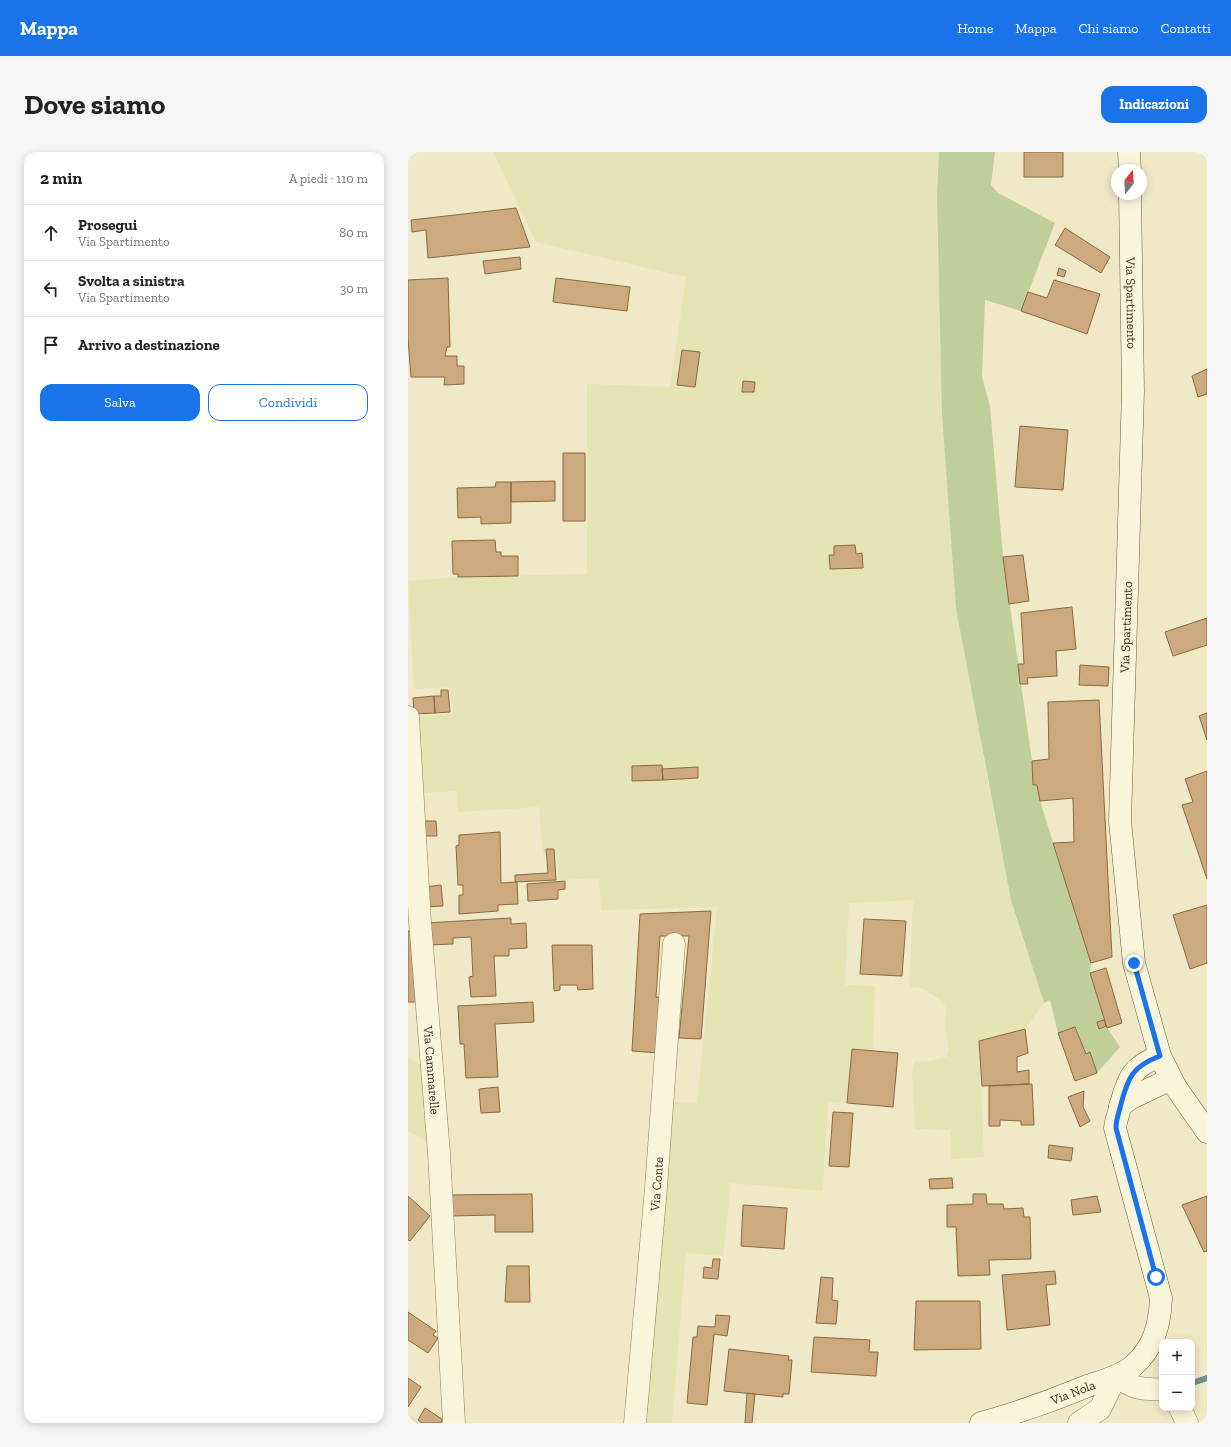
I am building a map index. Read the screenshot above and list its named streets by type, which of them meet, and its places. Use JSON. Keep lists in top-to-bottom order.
{
  "streets": {
    "street": [
      "Via Spartimento",
      "Via Cammarelle",
      "Via Conte",
      "Via Nola"
    ]
  },
  "north": "top",
  "page": {
    "header": "Mappa",
    "nav": [
      "Home",
      "Mappa",
      "Chi siamo",
      "Contatti"
    ],
    "buttons": [
      "Indicazioni",
      ["Salva", "Condividi"]
    ],
    "title": "Dove siamo",
    "heading": ["2 min", "A piedi · 110 m"],
    "list": [
      ["Prosegui", "Via Spartimento", "80 m"],
      ["Svolta a sinistra", "Via Spartimento", "30 m"],
      "Arrivo a destinazione"
    ],
    "map_buttons": ["+", "−"]
  }
}
